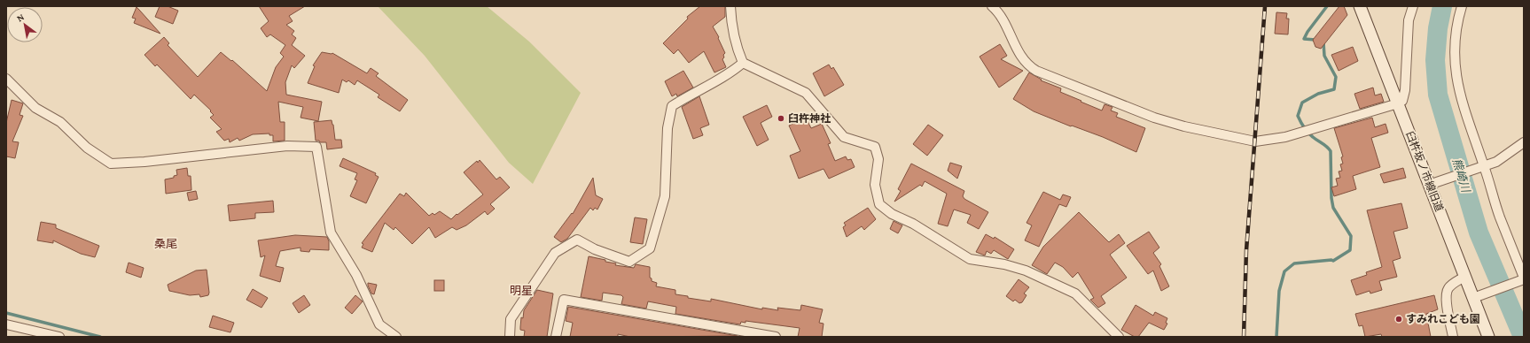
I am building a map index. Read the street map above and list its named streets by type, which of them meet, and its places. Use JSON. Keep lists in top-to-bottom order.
{
  "streets": {
    "street": ["臼杵坂ノ市線旧道"]
  },
  "districts": ["桑尾", "明星"],
  "water": ["熊崎川"],
  "places": ["臼杵神社", "すみれこども園"],
  "north": "top left"
}
